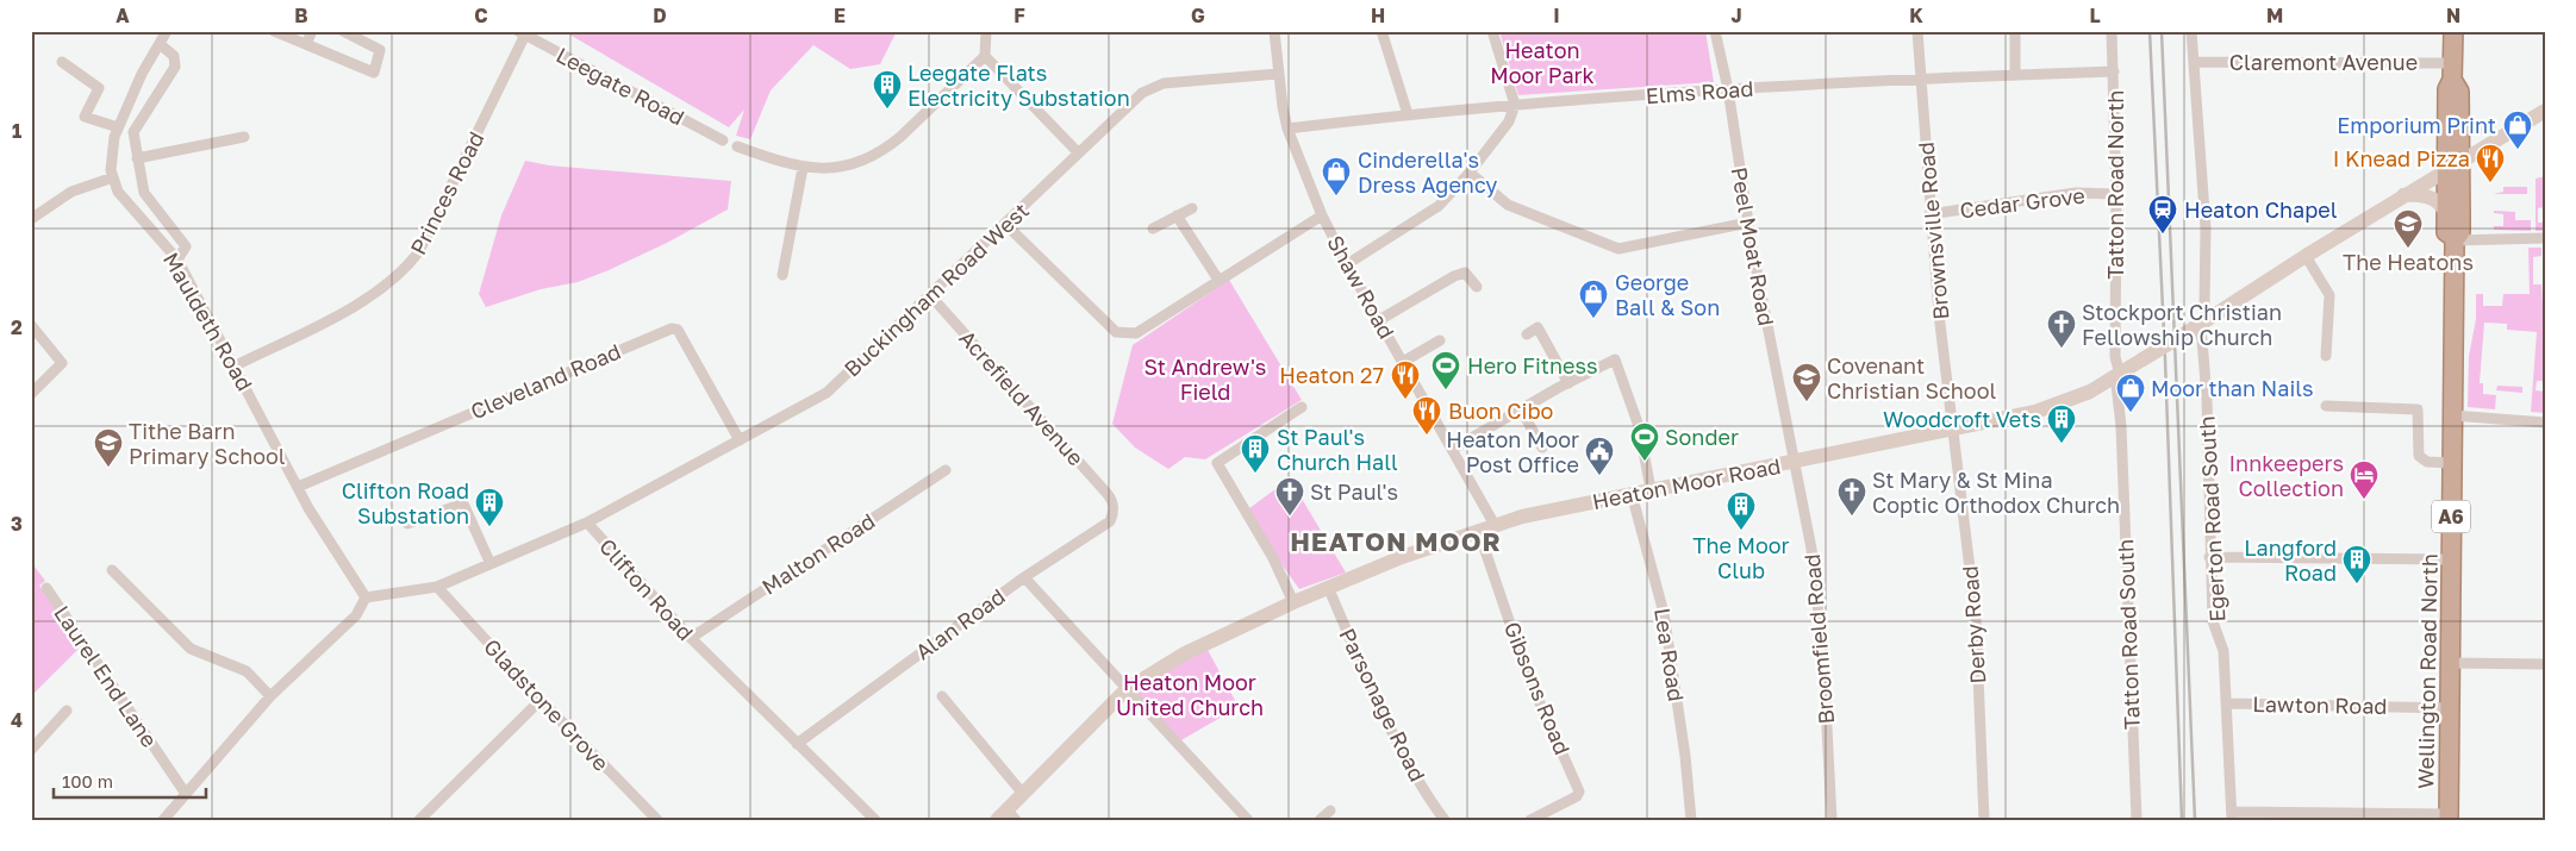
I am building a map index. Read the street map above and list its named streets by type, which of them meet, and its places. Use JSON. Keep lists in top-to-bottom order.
{
  "streets": {
    "highway": ["A6", "Wellington Road North"],
    "main road": ["Heaton Moor Road"],
    "street": [
      "Claremont Avenue",
      "Leegate Road",
      "Elms Road",
      "Tatton Road North",
      "Princes Road",
      "Cedar Grove",
      "Brownsville Road",
      "Peel Moat Road",
      "Shaw Road",
      "Buckingham Road West",
      "Mauldeth Road",
      "Cleveland Road",
      "Acrefield Avenue",
      "Egerton Road South",
      "Malton Road",
      "Clifton Road",
      "Alan Road",
      "Derby Road",
      "Tatton Road South",
      "Broomfield Road",
      "Lea Road",
      "Laurel End Lane",
      "Gibsons Road",
      "Gladstone Grove",
      "Parsonage Road",
      "Lawton Road"
    ]
  },
  "crossings": [
    ["Claremont Avenue", "Egerton Road South"],
    ["Claremont Avenue", "Wellington Road North"],
    ["Leegate Road", "Princes Road"],
    ["Elms Road", "Tatton Road North"],
    ["Elms Road", "Brownsville Road"],
    ["Elms Road", "Peel Moat Road"],
    ["Elms Road", "Shaw Road"],
    ["Tatton Road North", "Cedar Grove"],
    ["Tatton Road North", "Heaton Moor Road"],
    ["Tatton Road North", "Tatton Road South"],
    ["Princes Road", "Mauldeth Road"],
    ["Cedar Grove", "Brownsville Road"],
    ["Brownsville Road", "Heaton Moor Road"],
    ["Brownsville Road", "Derby Road"],
    ["Peel Moat Road", "Heaton Moor Road"],
    ["Peel Moat Road", "Broomfield Road"],
    ["Shaw Road", "Buckingham Road West"],
    ["Shaw Road", "Heaton Moor Road"],
    ["Buckingham Road West", "Cleveland Road"],
    ["Buckingham Road West", "Acrefield Avenue"],
    ["Buckingham Road West", "Clifton Road"],
    ["Mauldeth Road", "Cleveland Road"],
    ["Mauldeth Road", "Clifton Road"],
    ["Acrefield Avenue", "Alan Road"],
    ["Heaton Moor Road", "Egerton Road South"],
    ["Heaton Moor Road", "Derby Road"],
    ["Heaton Moor Road", "Tatton Road South"],
    ["Heaton Moor Road", "Broomfield Road"],
    ["Heaton Moor Road", "Lea Road"],
    ["Heaton Moor Road", "Wellington Road North"],
    ["Heaton Moor Road", "Gibsons Road"],
    ["Heaton Moor Road", "Parsonage Road"],
    ["Egerton Road South", "Lawton Road"],
    ["Malton Road", "Clifton Road"],
    ["Clifton Road", "Alan Road"],
    ["Clifton Road", "Gladstone Grove"],
    ["Wellington Road North", "Lawton Road"]
  ],
  "districts": ["HEATON MOOR"],
  "parks": ["Heaton Moor Park", "St Andrew's Field", "Heaton Moor United Church"],
  "places": {
    "building": [
      "Leegate Flats Electricity Substation",
      "Woodcroft Vets",
      "St Paul's Church Hall",
      "Clifton Road Substation",
      "The Moor Club",
      "Langford Road"
    ],
    "shop": [
      "Emporium Print",
      "Cinderella's Dress Agency",
      "George Ball & Son",
      "Moor than Nails"
    ],
    "restaurant": ["I Knead Pizza", "Heaton 27", "Buon Cibo"],
    "station": ["Heaton Chapel"],
    "school or university": ["The Heatons", "Covenant Christian School", "Tithe Barn Primary School"],
    "church": ["Stockport Christian Fellowship Church", "St Paul's", "St Mary & St Mina Coptic Orthodox Church"],
    "sports": ["Hero Fitness", "Sonder"],
    "public building": ["Heaton Moor Post Office"],
    "hotel": ["Innkeepers Collection"]
  },
  "scale_bar": "100 m",
  "grid": {
    "columns": [
      "A",
      "B",
      "C",
      "D",
      "E",
      "F",
      "G",
      "H",
      "I",
      "J",
      "K",
      "L",
      "M",
      "N"
    ],
    "rows": [
      "1",
      "2",
      "3",
      "4"
    ]
  }
}
